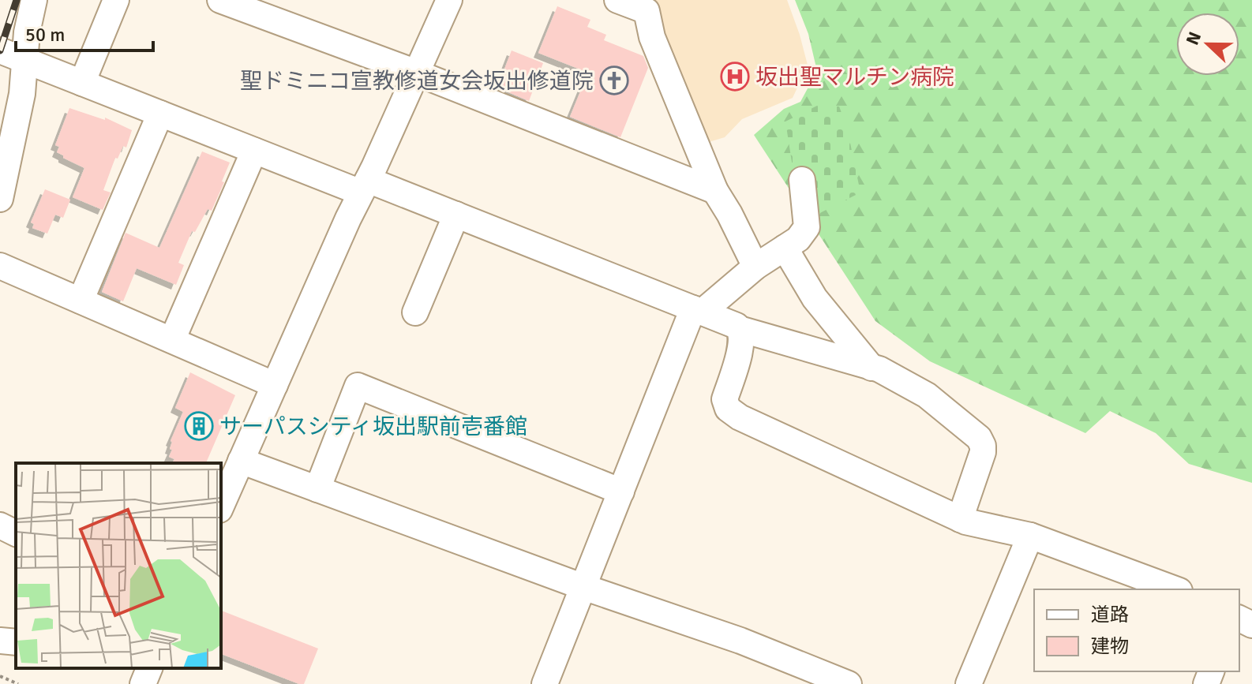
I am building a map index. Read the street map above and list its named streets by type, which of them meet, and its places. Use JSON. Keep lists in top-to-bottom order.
{
  "places": {
    "hospital": ["坂出聖マルチン病院"],
    "church": ["聖ドミニコ宣教修道女会坂出修道院"],
    "building": ["サーパスシティ坂出駅前壱番館"]
  },
  "legend": ["道路", "建物"],
  "scale_bar": "50 m",
  "north": "left"
}
